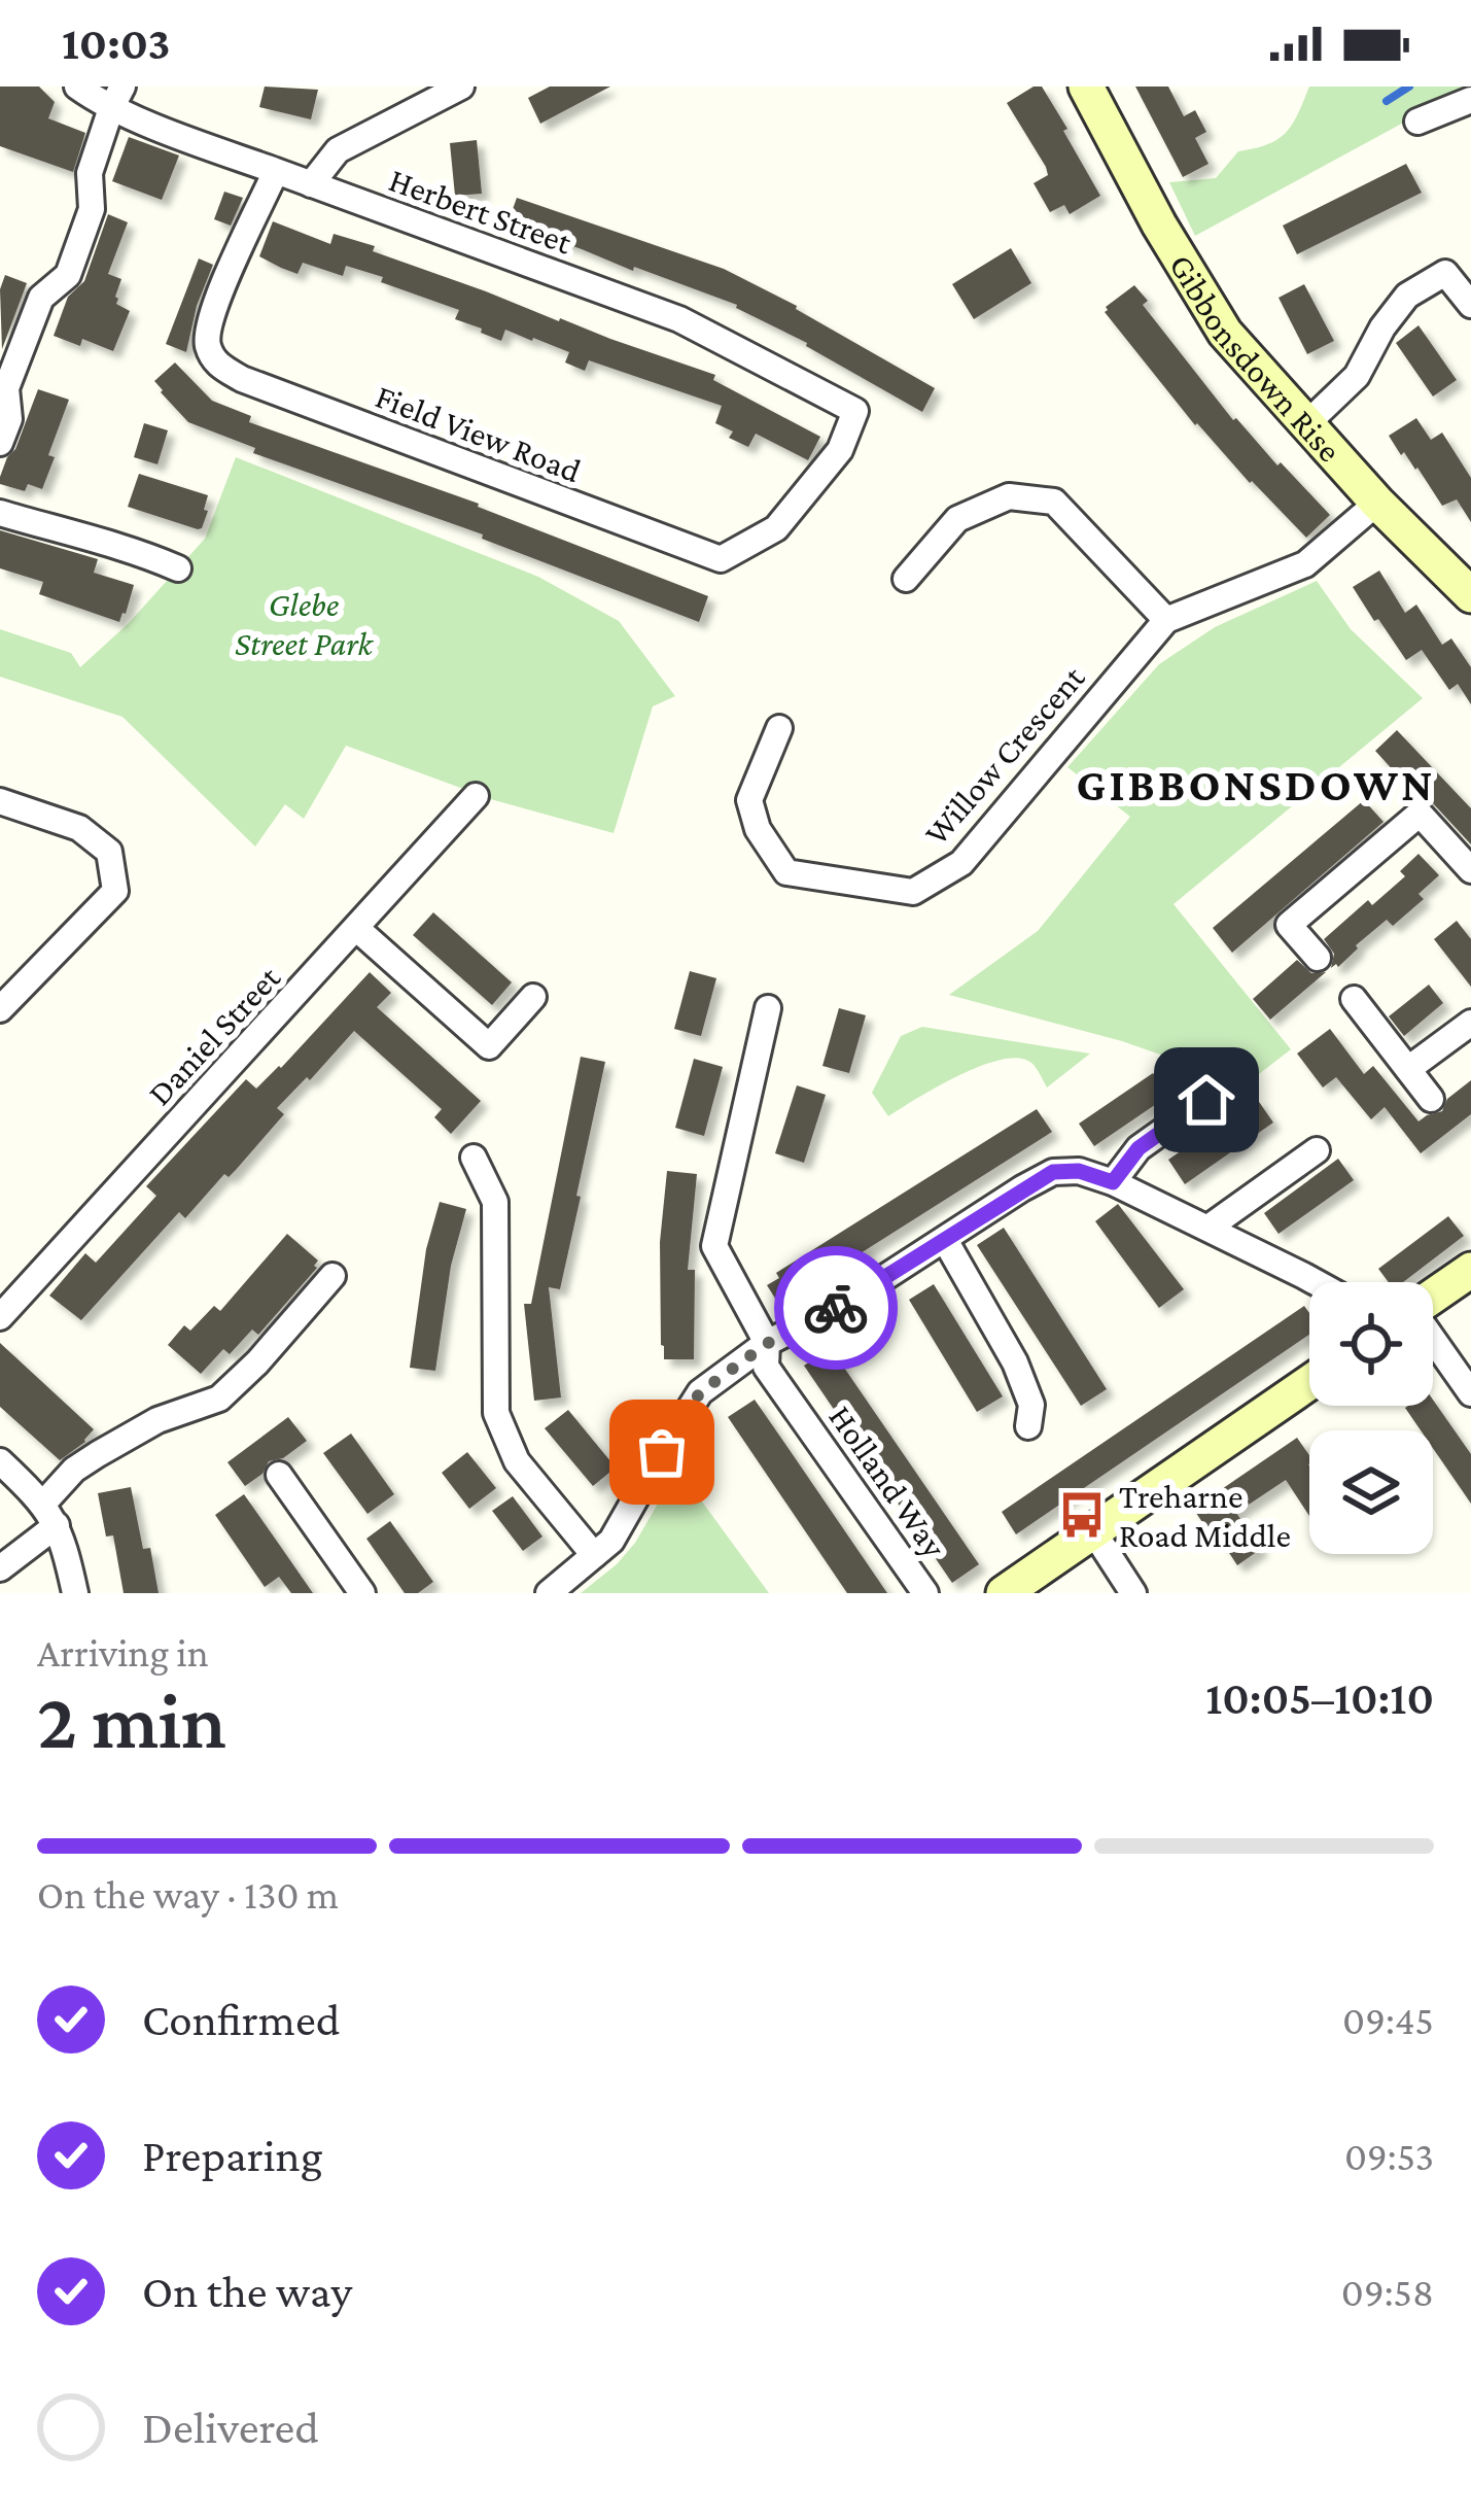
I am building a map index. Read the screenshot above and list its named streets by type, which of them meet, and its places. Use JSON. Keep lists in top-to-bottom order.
{
  "streets": {
    "street": [
      "Herbert Street",
      "Gibbonsdown Rise",
      "Field View Road",
      "Willow Crescent",
      "Daniel Street",
      "Holland Way"
    ]
  },
  "crossings": [
    ["Herbert Street", "Field View Road"],
    ["Gibbonsdown Rise", "Willow Crescent"]
  ],
  "districts": ["GIBBONSDOWN"],
  "parks": ["Glebe Street Park"],
  "places": {
    "bus stop": ["Treharne Road Middle"]
  },
  "page": {
    "status": "10:03",
    "heading": ["2 min", "Arriving in", "10:05–10:10"],
    "bar": "On the way · 130 m",
    "list": [
      ["Confirmed", "09:45"],
      ["Preparing", "09:53"],
      ["On the way", "09:58"],
      "Delivered"
    ]
  }
}
